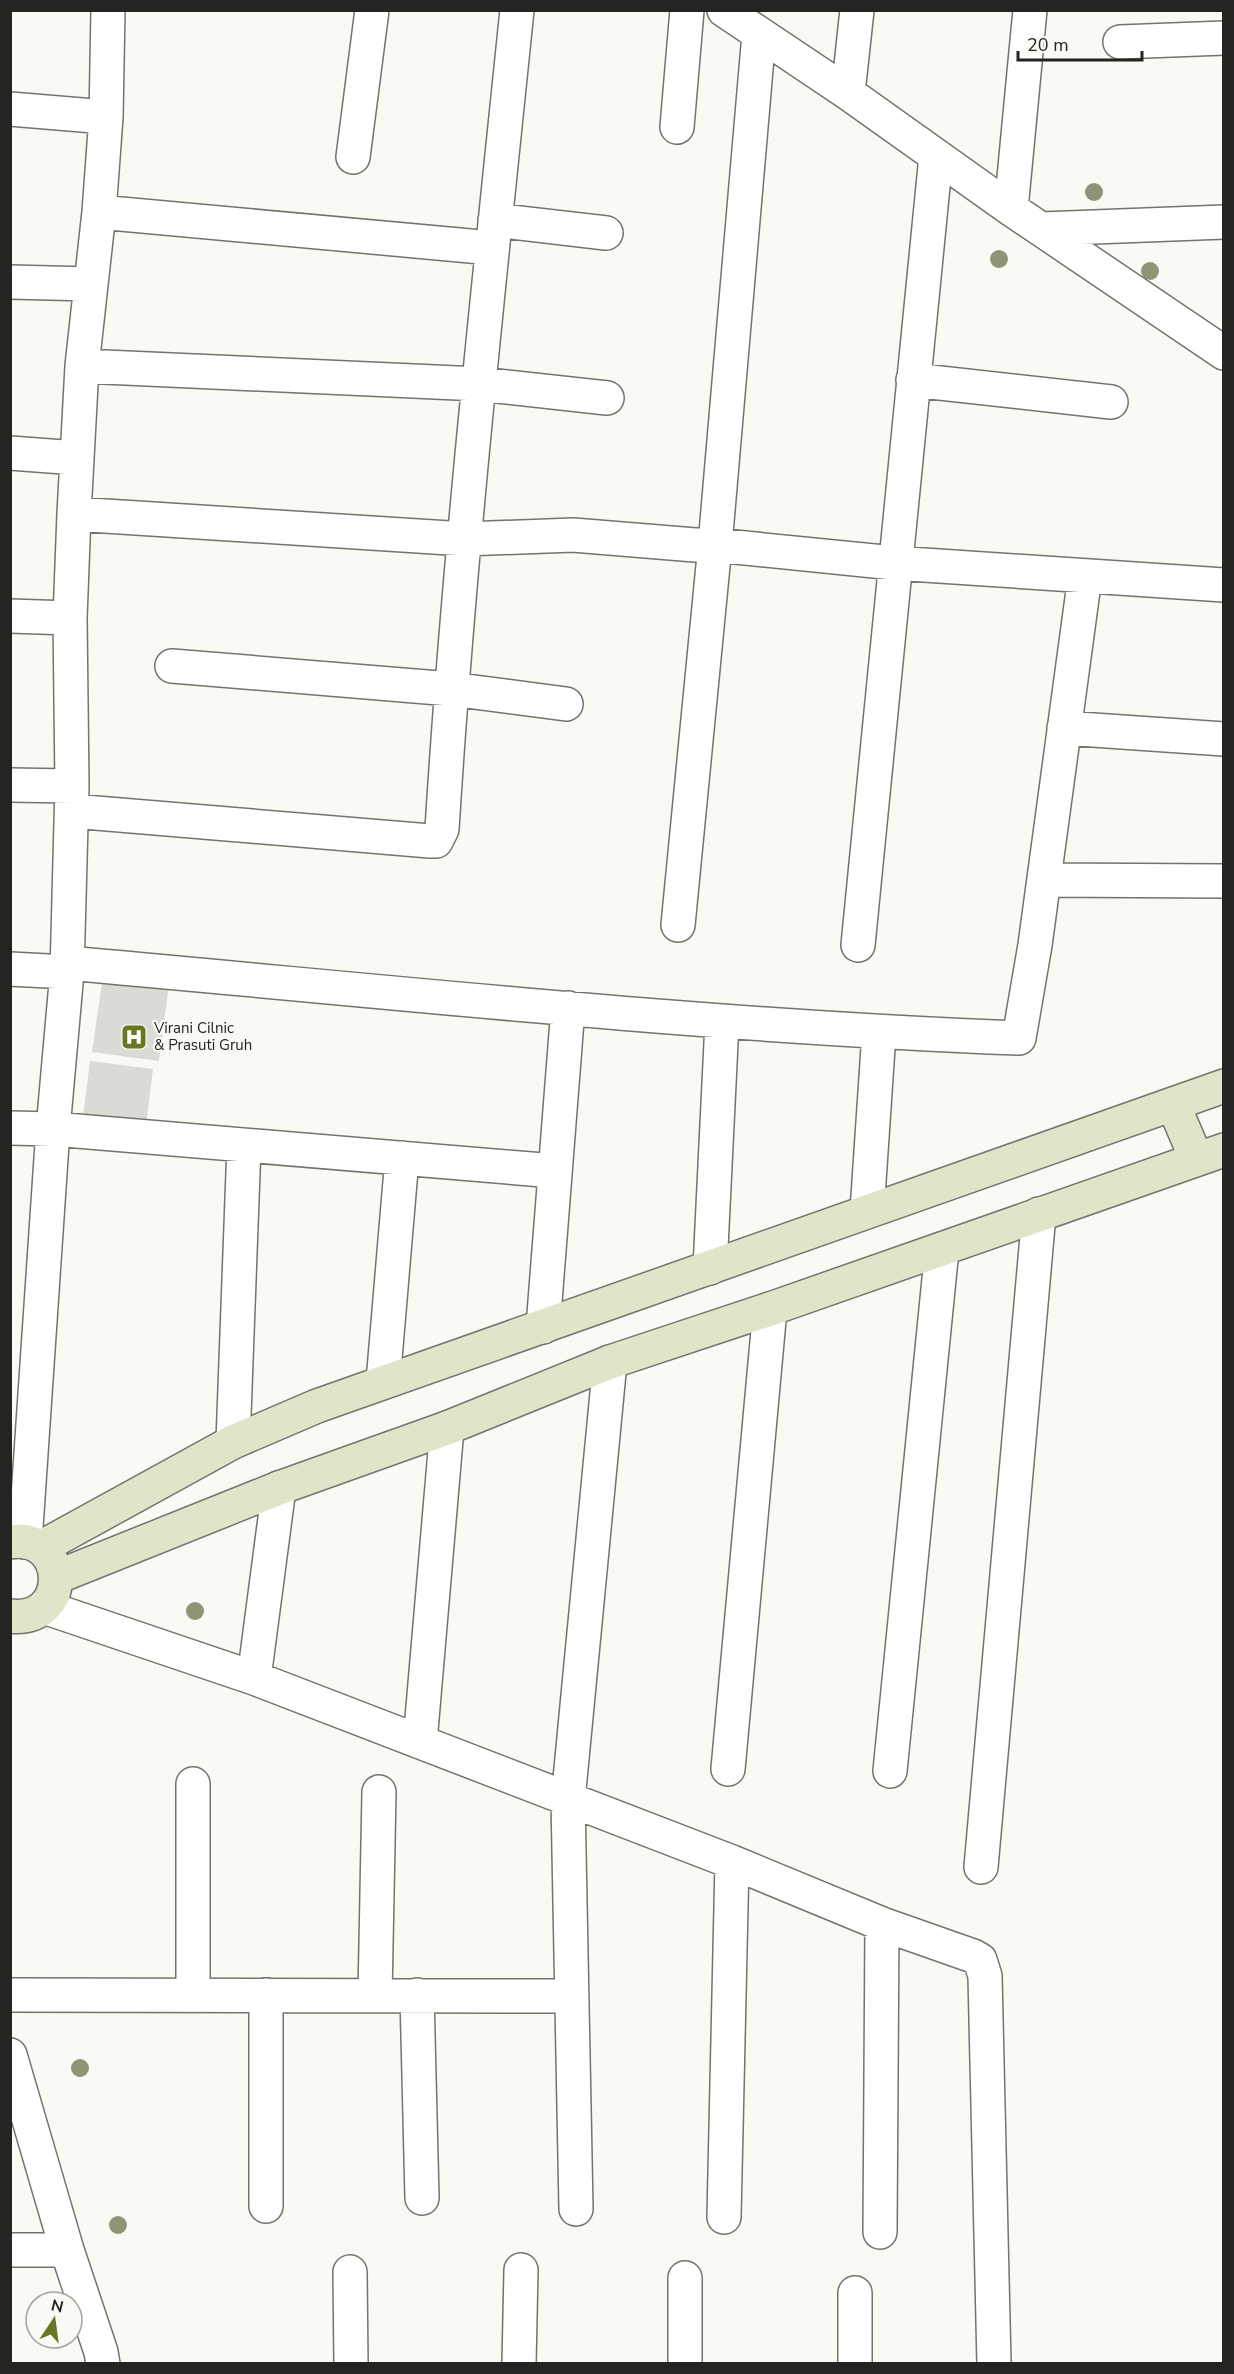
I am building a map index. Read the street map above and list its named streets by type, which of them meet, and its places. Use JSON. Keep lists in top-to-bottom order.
{
  "places": {
    "hospital": ["Virani Cilnic & Prasuti Gruh"]
  },
  "scale_bar": "20 m",
  "north": "top"
}
